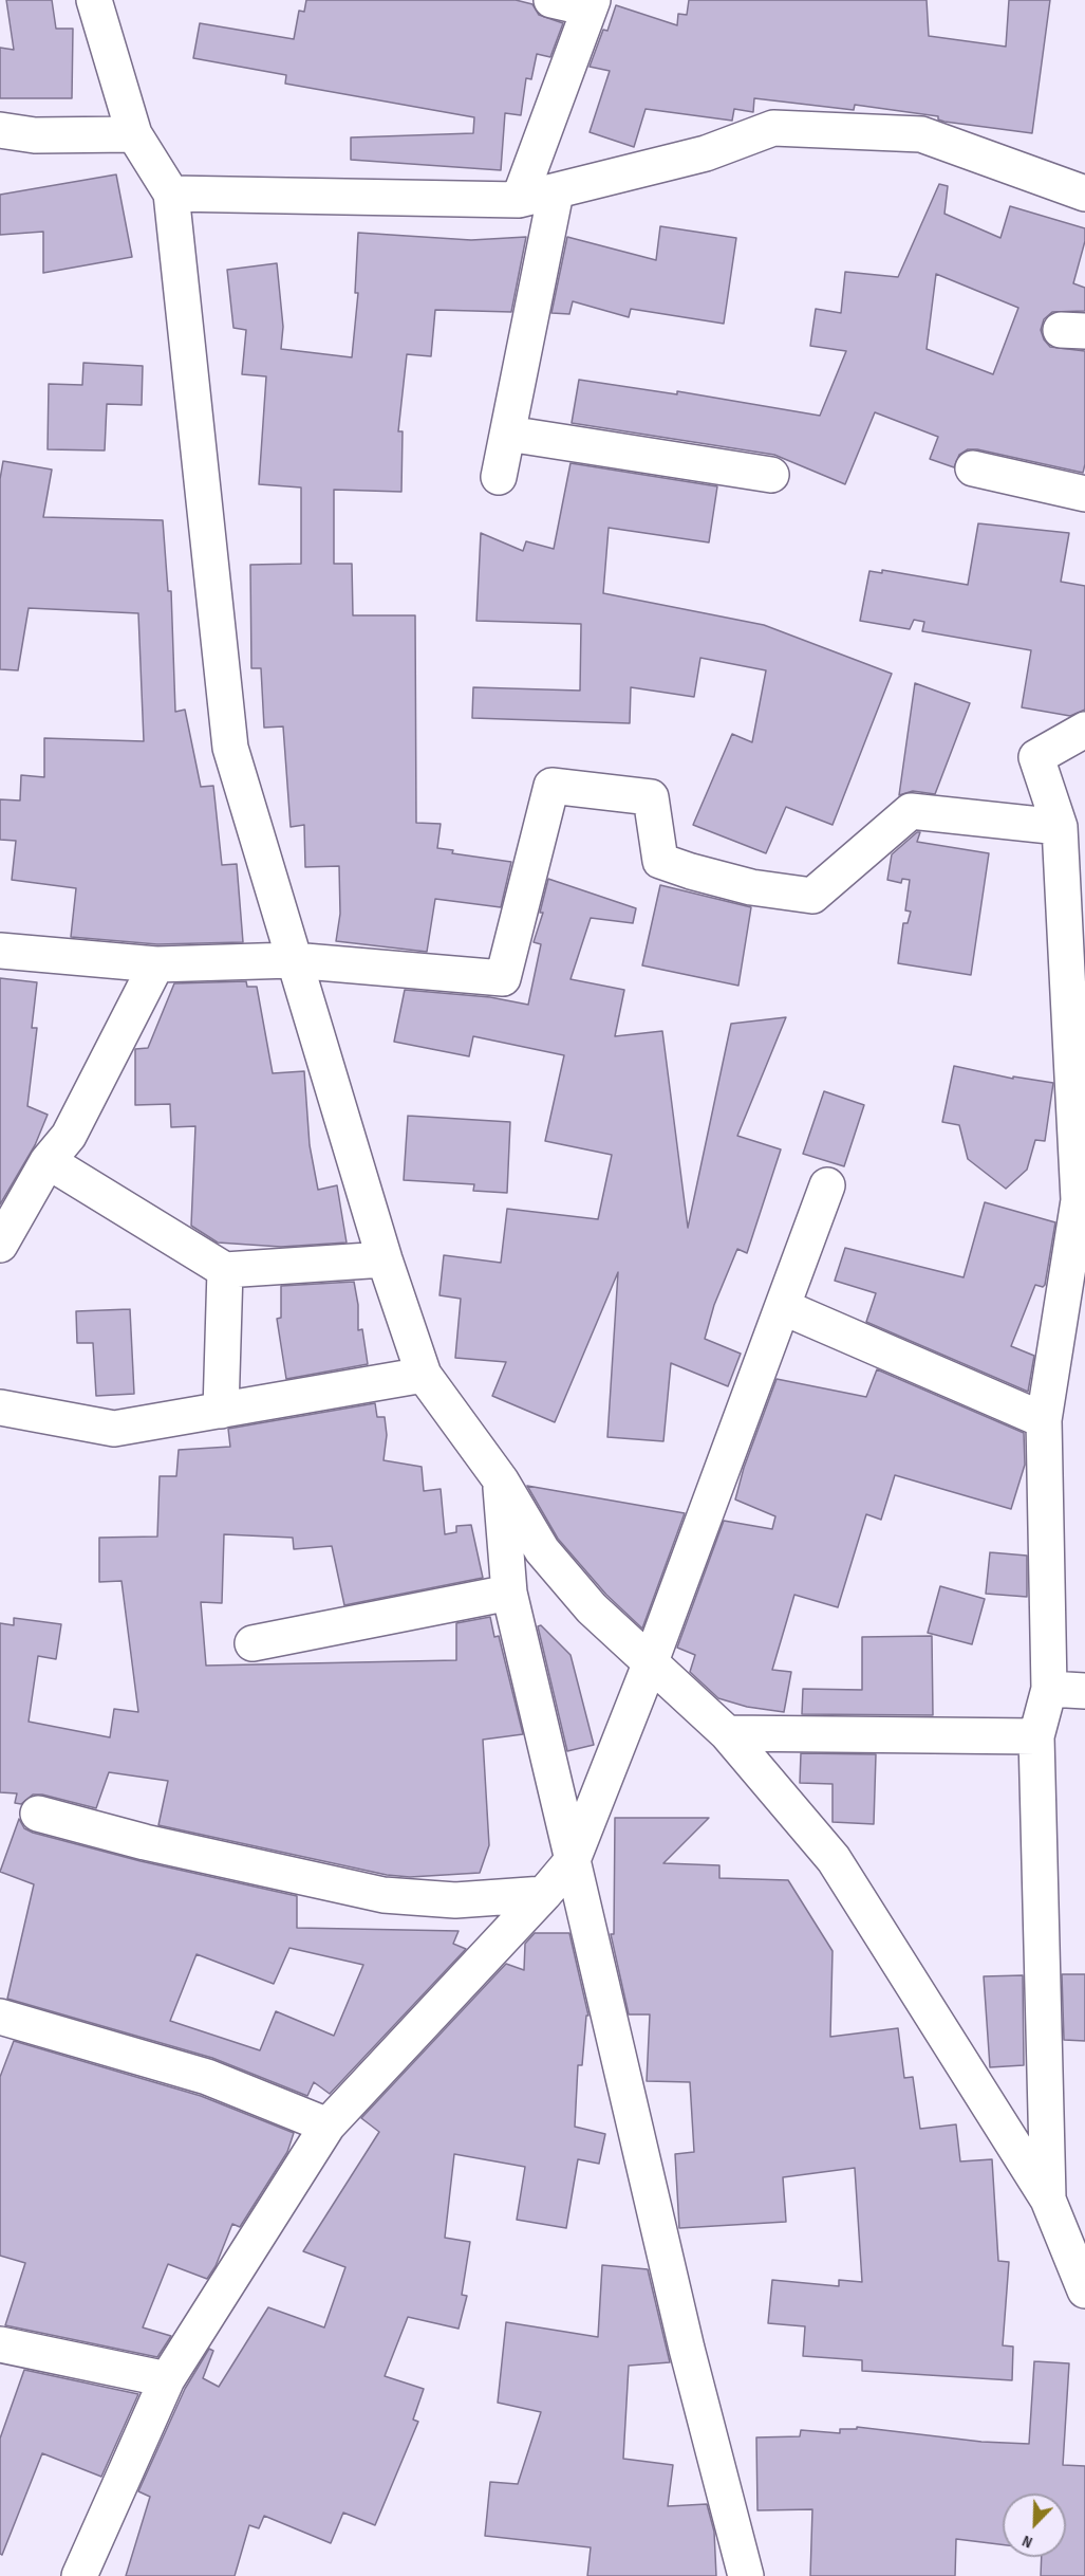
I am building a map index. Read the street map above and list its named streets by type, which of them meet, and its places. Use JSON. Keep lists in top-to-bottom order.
{
  "north": "bottom left"
}
